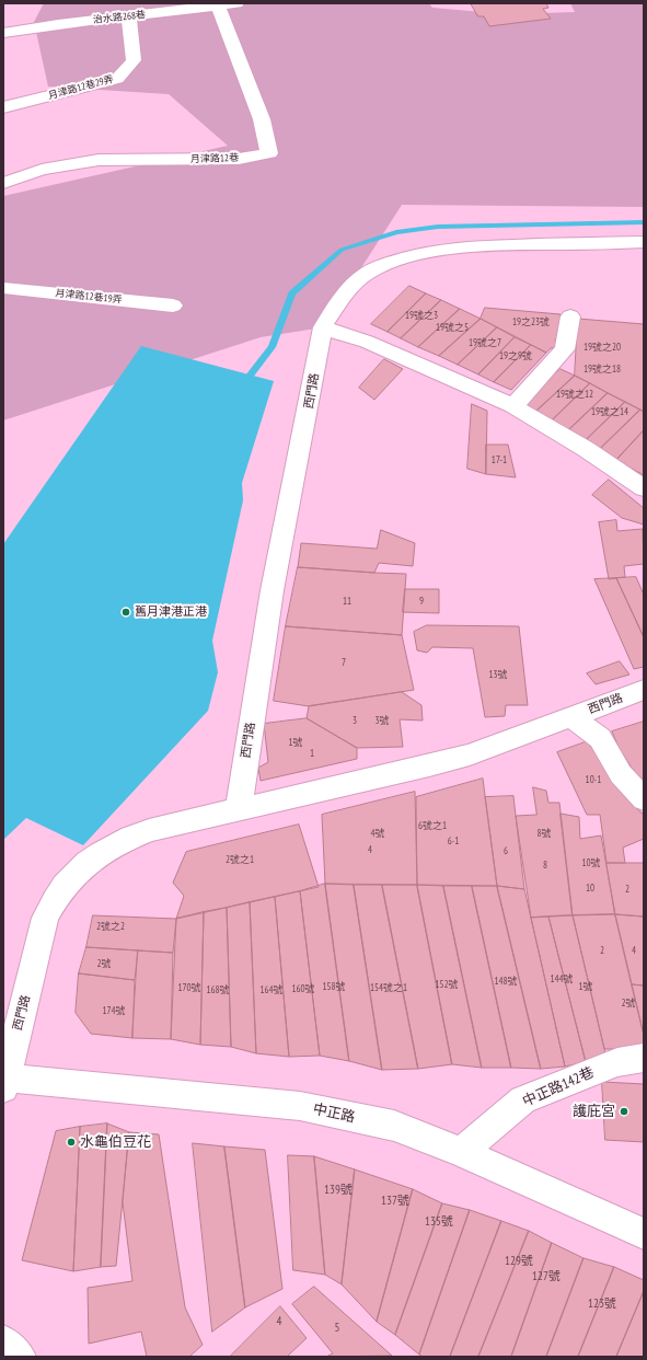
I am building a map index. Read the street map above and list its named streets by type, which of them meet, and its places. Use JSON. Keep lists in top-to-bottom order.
{
  "streets": {
    "street": [
      "治水路268巷",
      "月津路12巷29弄",
      "月津路12巷",
      "月津路12巷19弄",
      "西門路",
      "中正路142巷",
      "中正路"
    ]
  },
  "crossings": [
    ["治水路268巷", "月津路12巷29弄"],
    ["治水路268巷", "月津路12巷"],
    ["西門路", "中正路"],
    ["中正路142巷", "中正路"]
  ],
  "places": ["舊月津港正港", "護庇宮", "水龜伯豆花"],
  "house_numbers": [
    "19號之3",
    "19之23號",
    "19號之5",
    "19號之7",
    "19號之20",
    "19之9號",
    "19號之18",
    "19號之12",
    "19號之14",
    "17-1",
    "11",
    "9",
    "7",
    "13號",
    "3",
    "3號",
    "1號",
    "1",
    "10-1",
    "6號之1",
    "4號",
    "8號",
    "6-1",
    "4",
    "6",
    "2號之1",
    "10號",
    "8",
    "10",
    "2",
    "2號之2",
    "2",
    "4",
    "2號",
    "144號",
    "148號",
    "152號",
    "158號",
    "1號",
    "170號",
    "154號之1",
    "160號",
    "168號",
    "164號",
    "2號",
    "174號",
    "139號",
    "137號",
    "135號",
    "129號",
    "127號",
    "123號",
    "4",
    "5"
  ]
}
